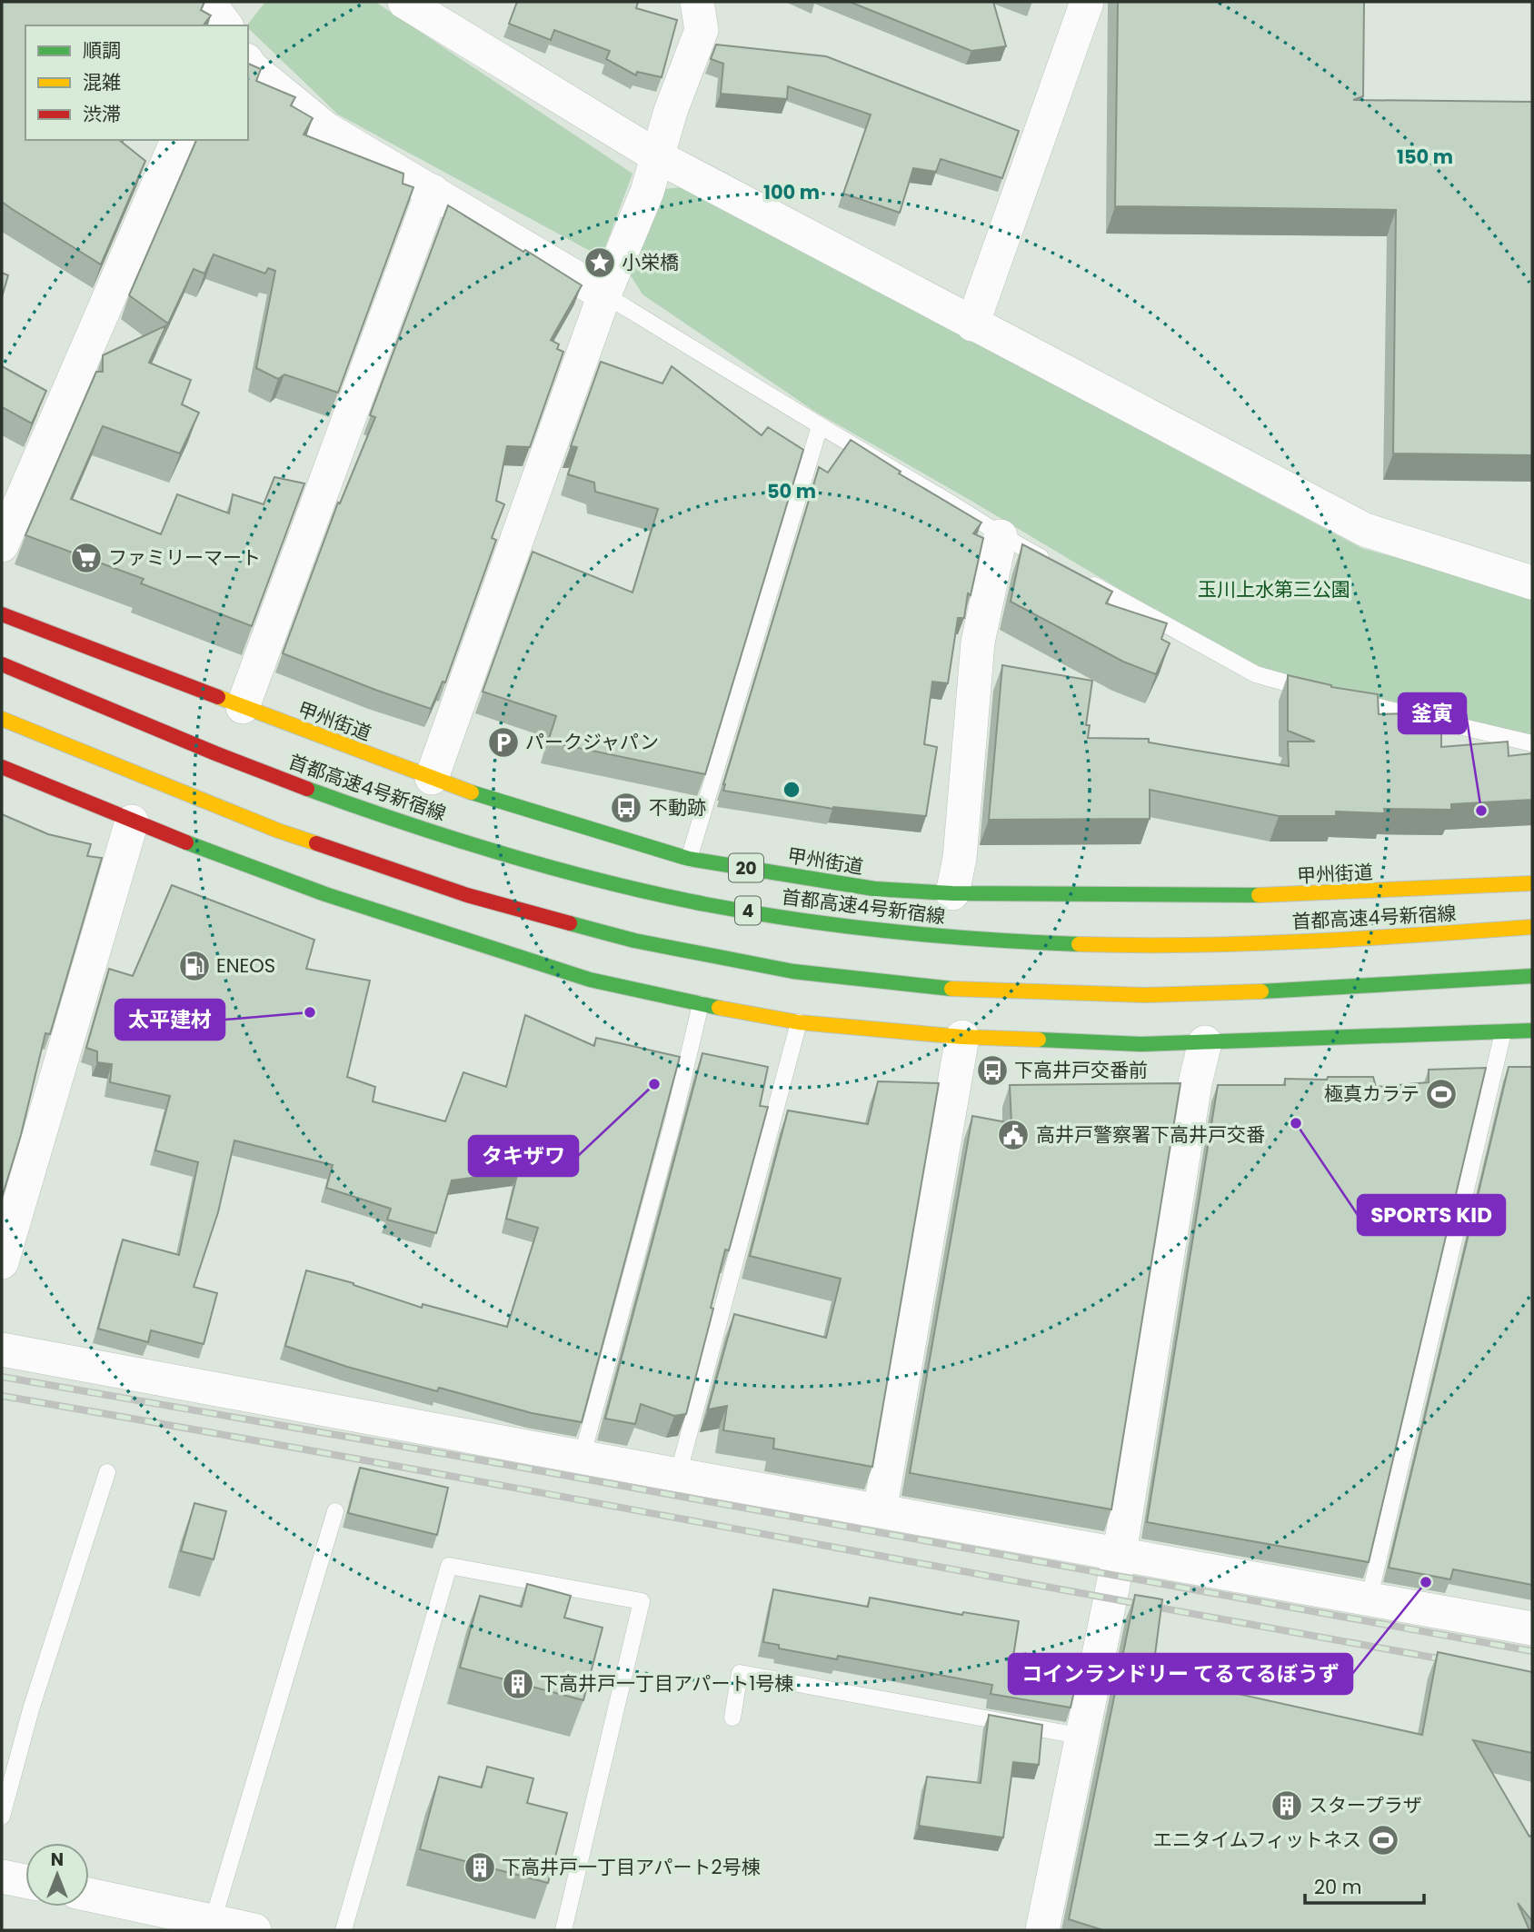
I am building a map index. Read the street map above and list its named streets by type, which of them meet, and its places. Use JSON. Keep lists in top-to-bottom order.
{
  "streets": {
    "highway": [
      "甲州街道",
      "首都高速4号新宿線",
      "20",
      "4"
    ]
  },
  "parks": ["玉川上水第三公園"],
  "places": {
    "place": ["小栄橋"],
    "supermarket": ["ファミリーマート"],
    "parking": ["パークジャパン"],
    "bus stop": ["不動跡", "下高井戸交番前"],
    "other": [
      "釜寅",
      "太平建材",
      "タキザワ",
      "SPORTS KID",
      "コインランドリー てるてるぼうず"
    ],
    "fuel station": ["ENEOS"],
    "sports": ["極真カラテ", "エニタイムフィットネス"],
    "public building": ["高井戸警察署下高井戸交番"],
    "building": ["下高井戸一丁目アパート1号棟", "スタープラザ", "下高井戸一丁目アパート2号棟"]
  },
  "legend": ["順調", "混雑", "渋滞"],
  "scale_bar": "20 m",
  "north": "top",
  "rings": ["150 m", "100 m", "50 m"]
}
